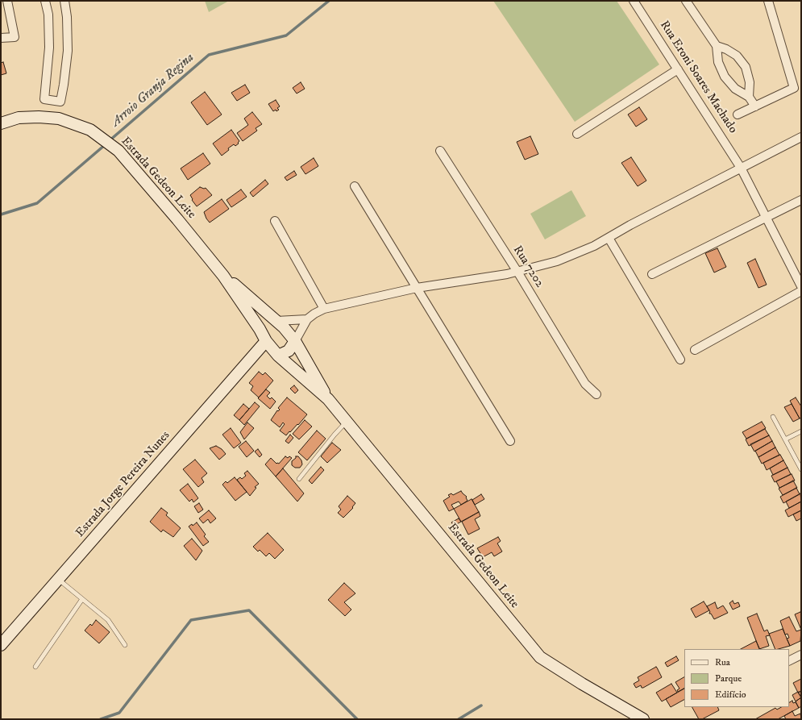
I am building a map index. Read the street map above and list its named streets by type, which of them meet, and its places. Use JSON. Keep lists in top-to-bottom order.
{
  "streets": {
    "main road": ["Estrada Gedeon Leite", "Estrada Jorge Pereira Nunes"],
    "street": ["Rua Eroni Soares Machado", "Rua 7202"]
  },
  "crossings": [
    ["Estrada Gedeon Leite", "Estrada Jorge Pereira Nunes"]
  ],
  "water": ["Arroio Granja Regina"],
  "legend": ["Rua", "Parque", "Edifício"]
}
